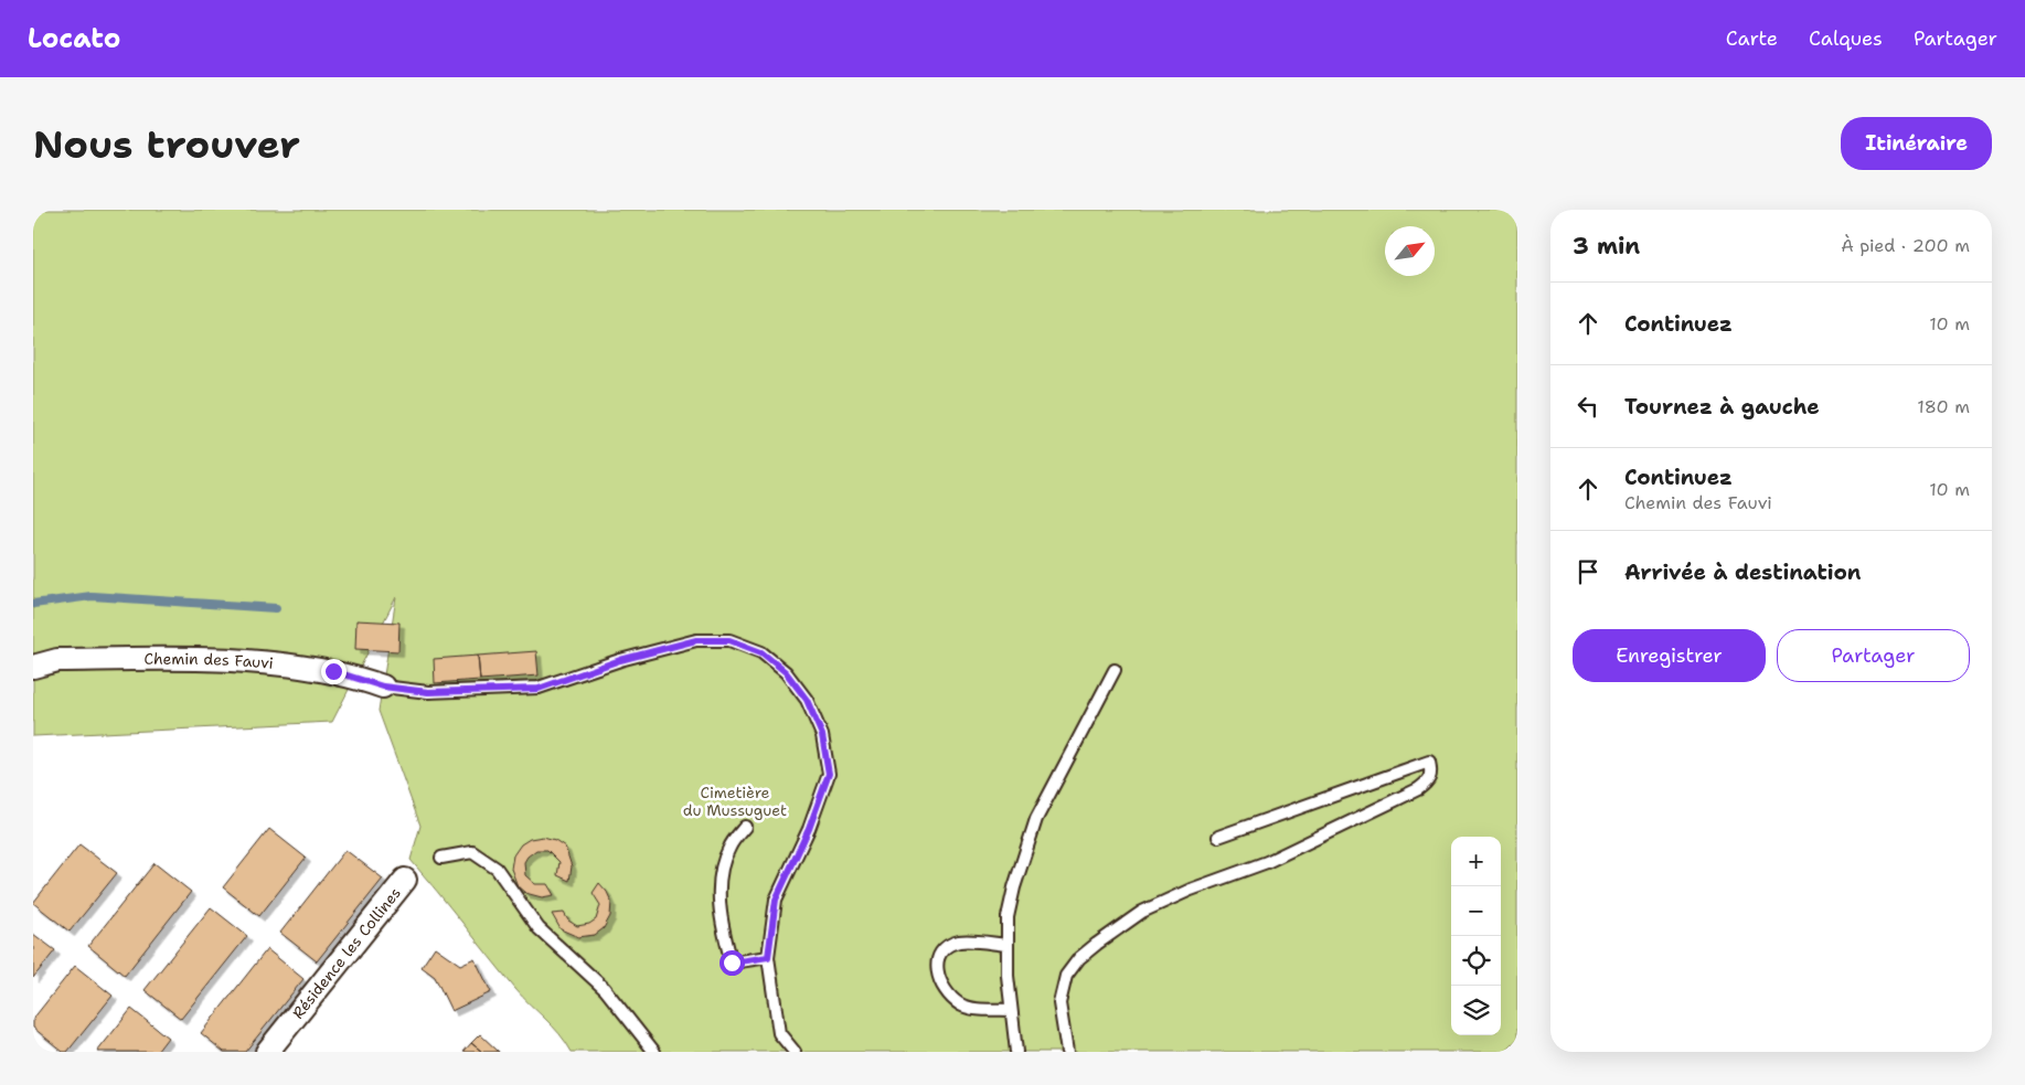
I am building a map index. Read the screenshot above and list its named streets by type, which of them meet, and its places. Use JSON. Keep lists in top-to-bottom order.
{
  "streets": {
    "street": ["Chemin des Fauvi", "Résidence les Collines"]
  },
  "parks": ["Cimetière du Mussuguet"],
  "north": "top right",
  "page": {
    "header": "Locato",
    "nav": ["Carte", "Calques", "Partager"],
    "buttons": [
      "Itinéraire",
      ["Enregistrer", "Partager"]
    ],
    "title": "Nous trouver",
    "heading": ["3 min", "À pied · 200 m"],
    "list": [
      ["Continuez", "10 m"],
      ["Tournez à gauche", "180 m"],
      ["Continuez", "Chemin des Fauvi", "10 m"],
      "Arrivée à destination"
    ],
    "map_buttons": ["+", "−"]
  }
}
